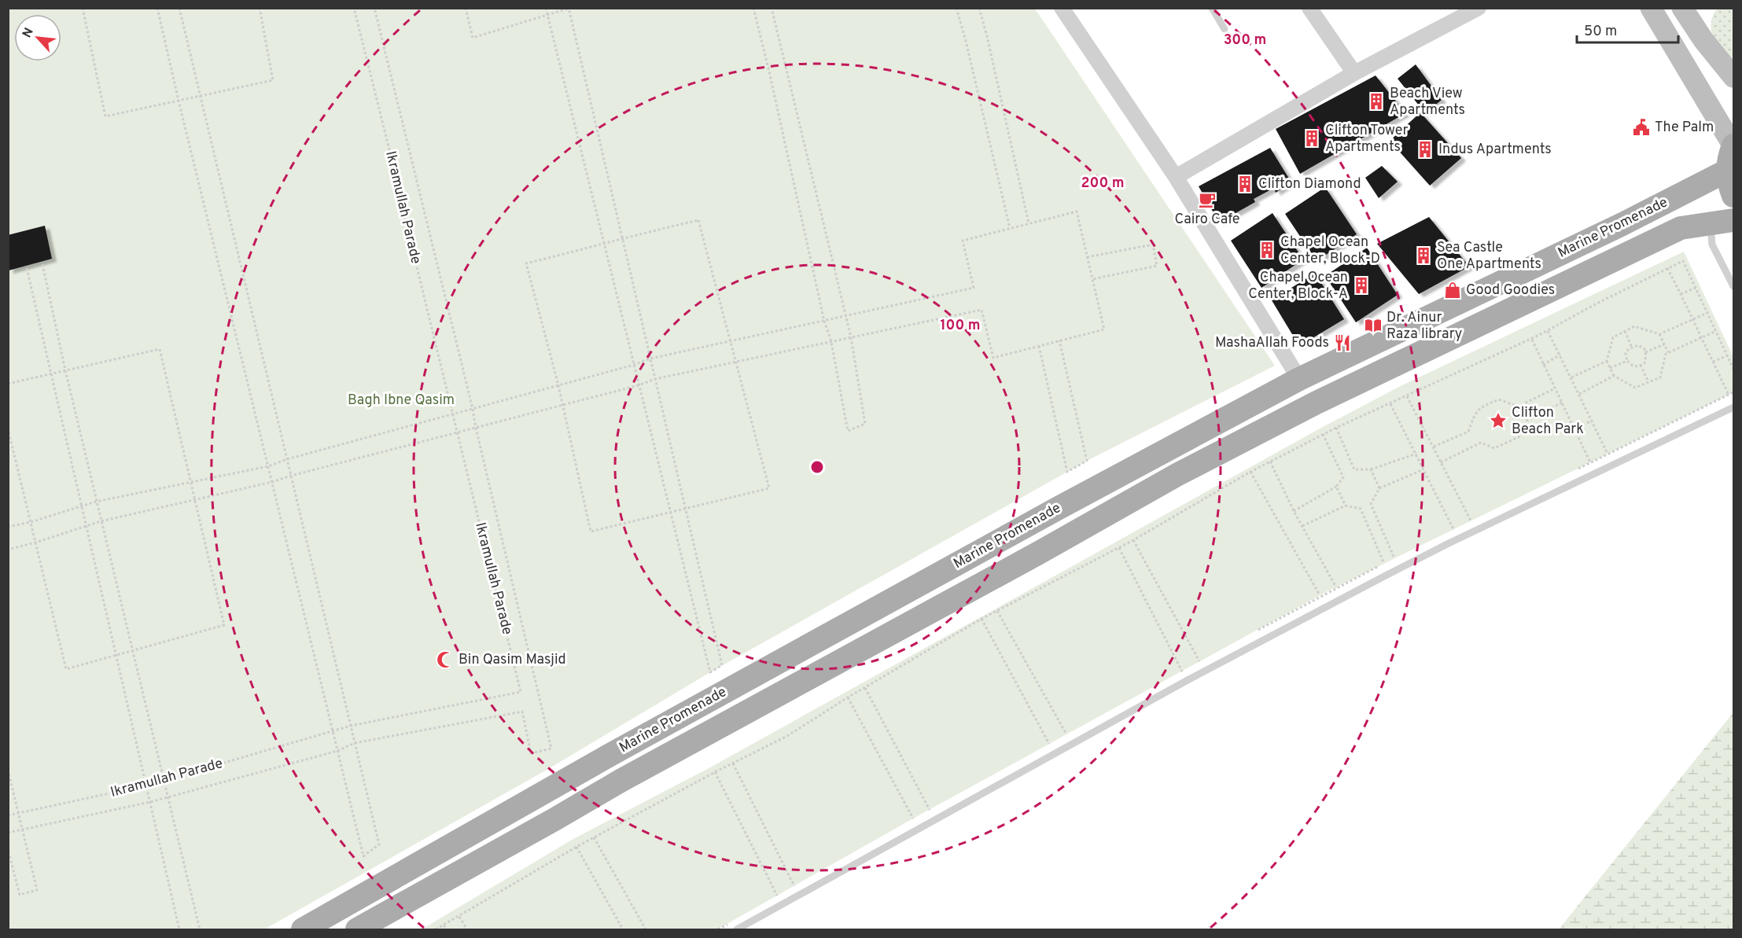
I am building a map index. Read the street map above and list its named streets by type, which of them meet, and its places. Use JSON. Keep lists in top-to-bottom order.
{
  "streets": {
    "main road": ["Marine Promenade"],
    "path": ["Ikramullah Parade"]
  },
  "parks": ["Bagh Ibne Qasim"],
  "places": {
    "building": [
      "Beach View Apartments",
      "Clifton Tower Apartments",
      "Indus Apartments",
      "Clifton Diamond",
      "Chapel Ocean Center, Block-D",
      "Sea Castle One Apartments",
      "Chapel Ocean Center, Block-A"
    ],
    "public building": ["The Palm"],
    "cafe": ["Cairo Cafe"],
    "shop": ["Good Goodies"],
    "library": ["Dr. Ainur Raza library"],
    "restaurant": ["MashaAllah Foods"],
    "place": ["Clifton Beach Park"],
    "mosque": ["Bin Qasim Masjid"]
  },
  "scale_bar": "50 m",
  "north": "top left",
  "rings": ["300 m", "200 m", "100 m"]
}
